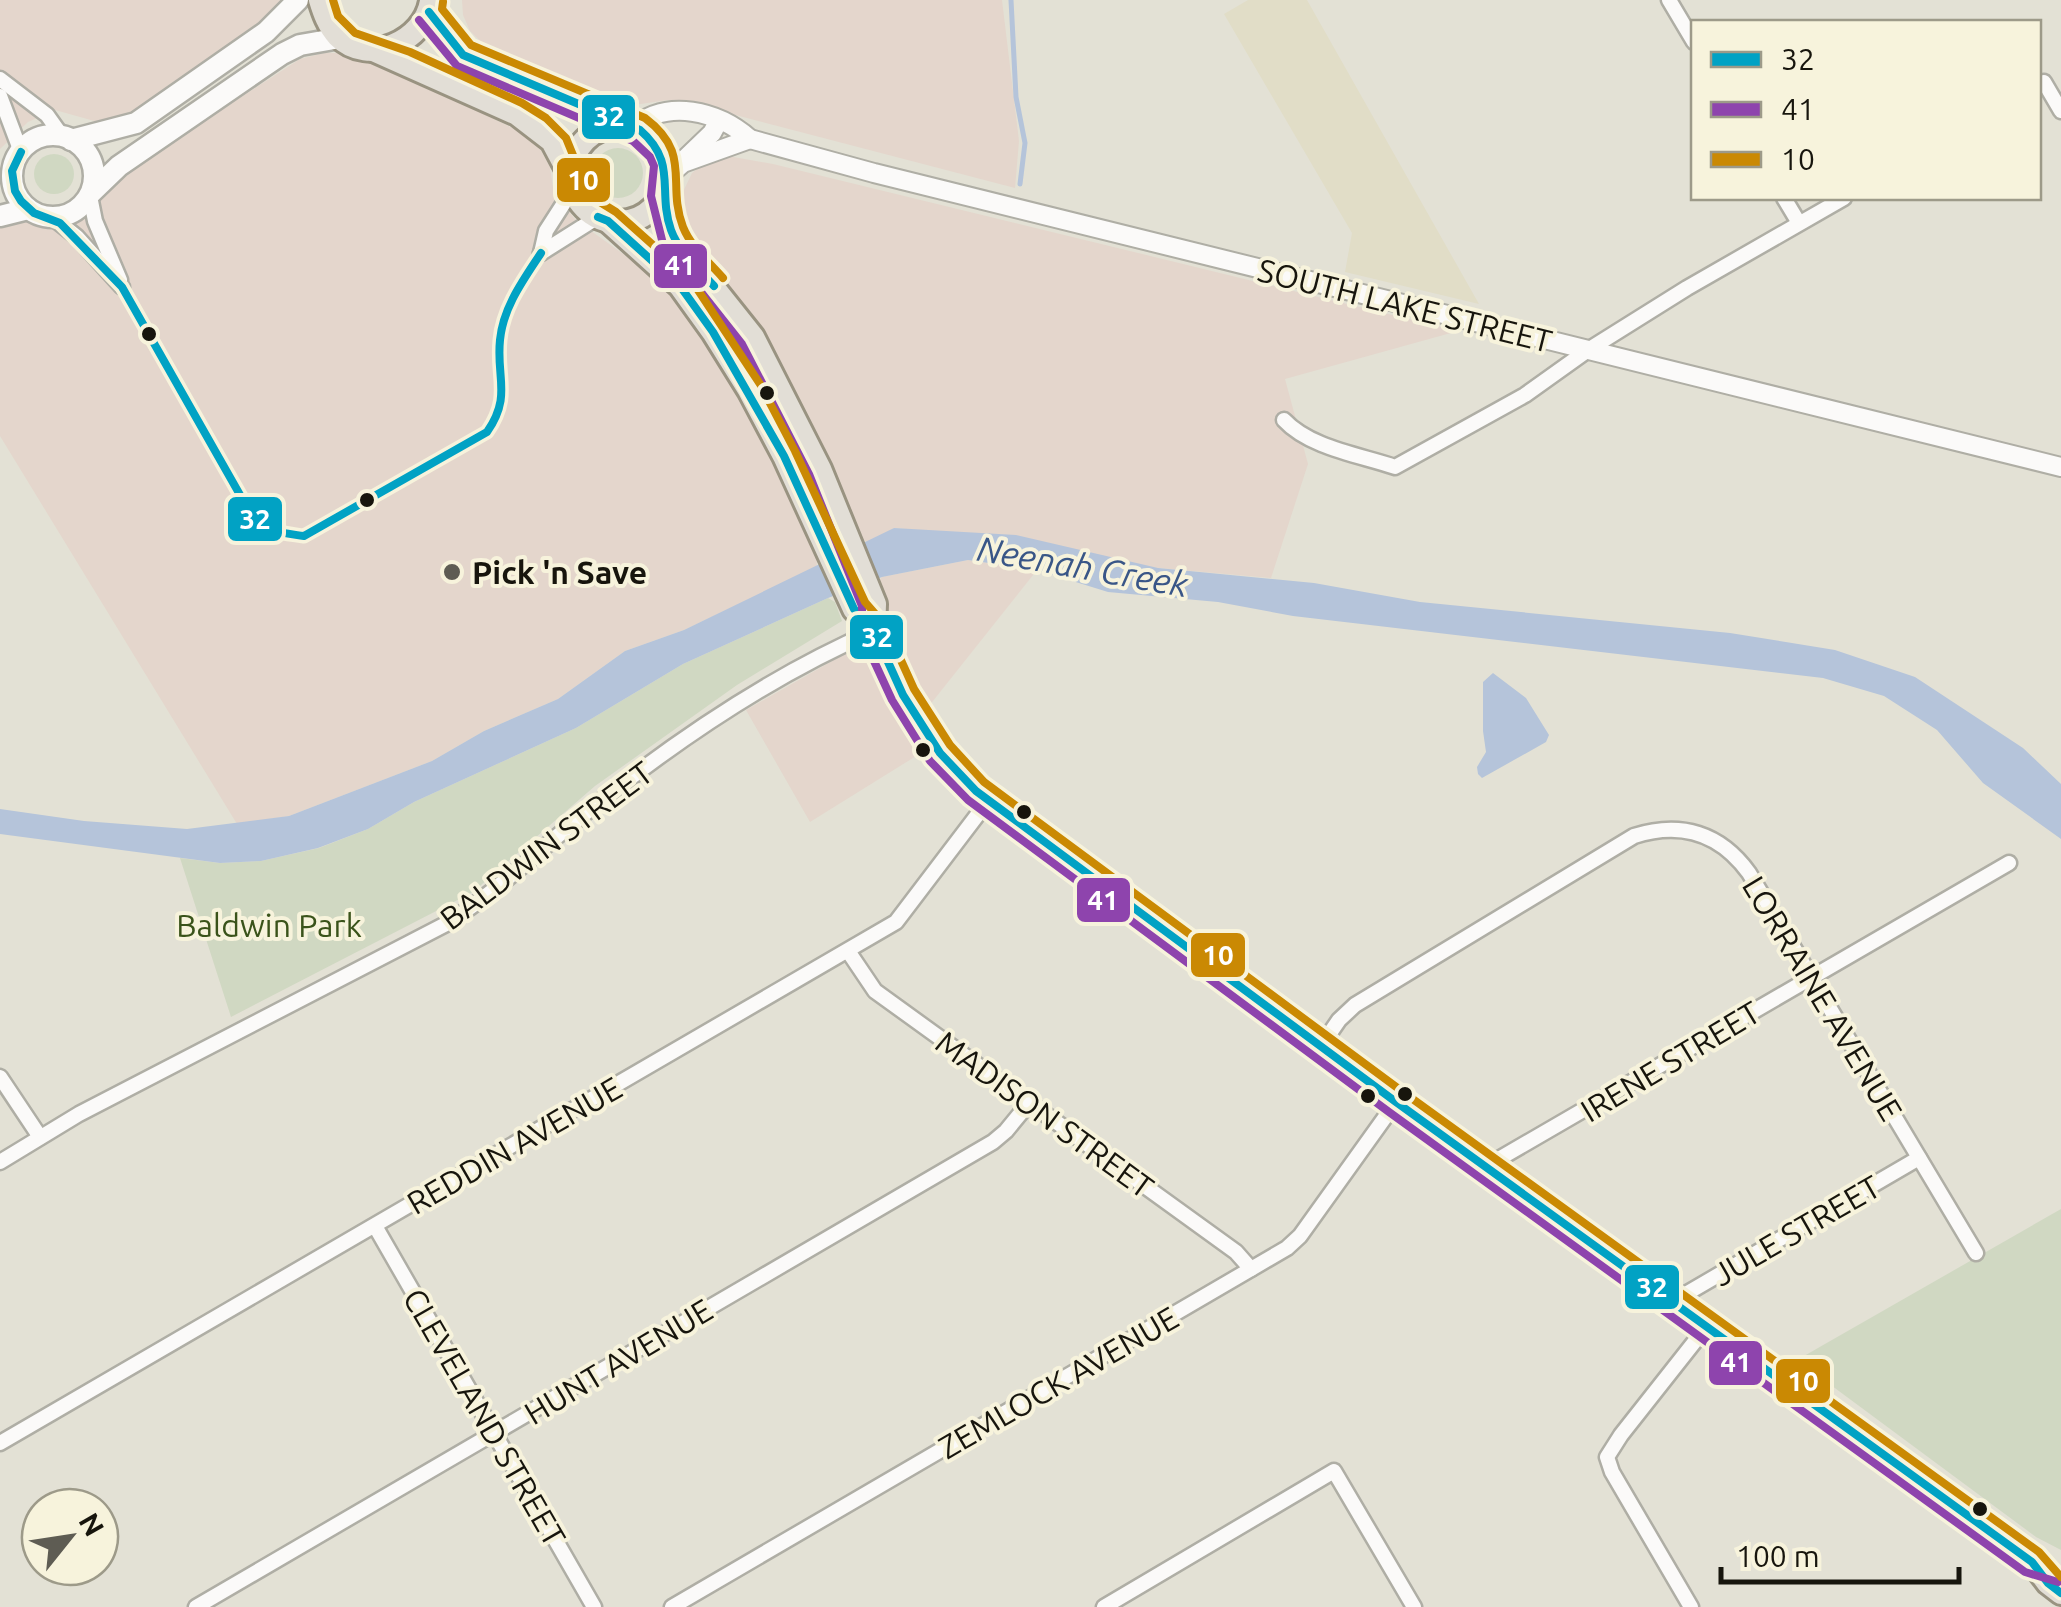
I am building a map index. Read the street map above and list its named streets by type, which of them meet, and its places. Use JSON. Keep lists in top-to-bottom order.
{
  "streets": {
    "street": [
      "SOUTH LAKE STREET",
      "BALDWIN STREET",
      "LORRAINE AVENUE",
      "IRENE STREET",
      "MADISON STREET",
      "REDDIN AVENUE",
      "JULE STREET",
      "HUNT AVENUE",
      "ZEMLOCK AVENUE",
      "CLEVELAND STREET"
    ]
  },
  "crossings": [
    ["LORRAINE AVENUE", "IRENE STREET"],
    ["LORRAINE AVENUE", "JULE STREET"],
    ["MADISON STREET", "REDDIN AVENUE"],
    ["MADISON STREET", "HUNT AVENUE"],
    ["MADISON STREET", "ZEMLOCK AVENUE"],
    ["REDDIN AVENUE", "CLEVELAND STREET"],
    ["HUNT AVENUE", "CLEVELAND STREET"]
  ],
  "water": ["Neenah Creek"],
  "parks": ["Baldwin Park"],
  "places": ["Pick 'n Save"],
  "lines": ["transit line 10", "transit line 32", "transit line 41"],
  "legend": ["32", "41", "10"],
  "scale_bar": "100 m",
  "north": "top right"
}
